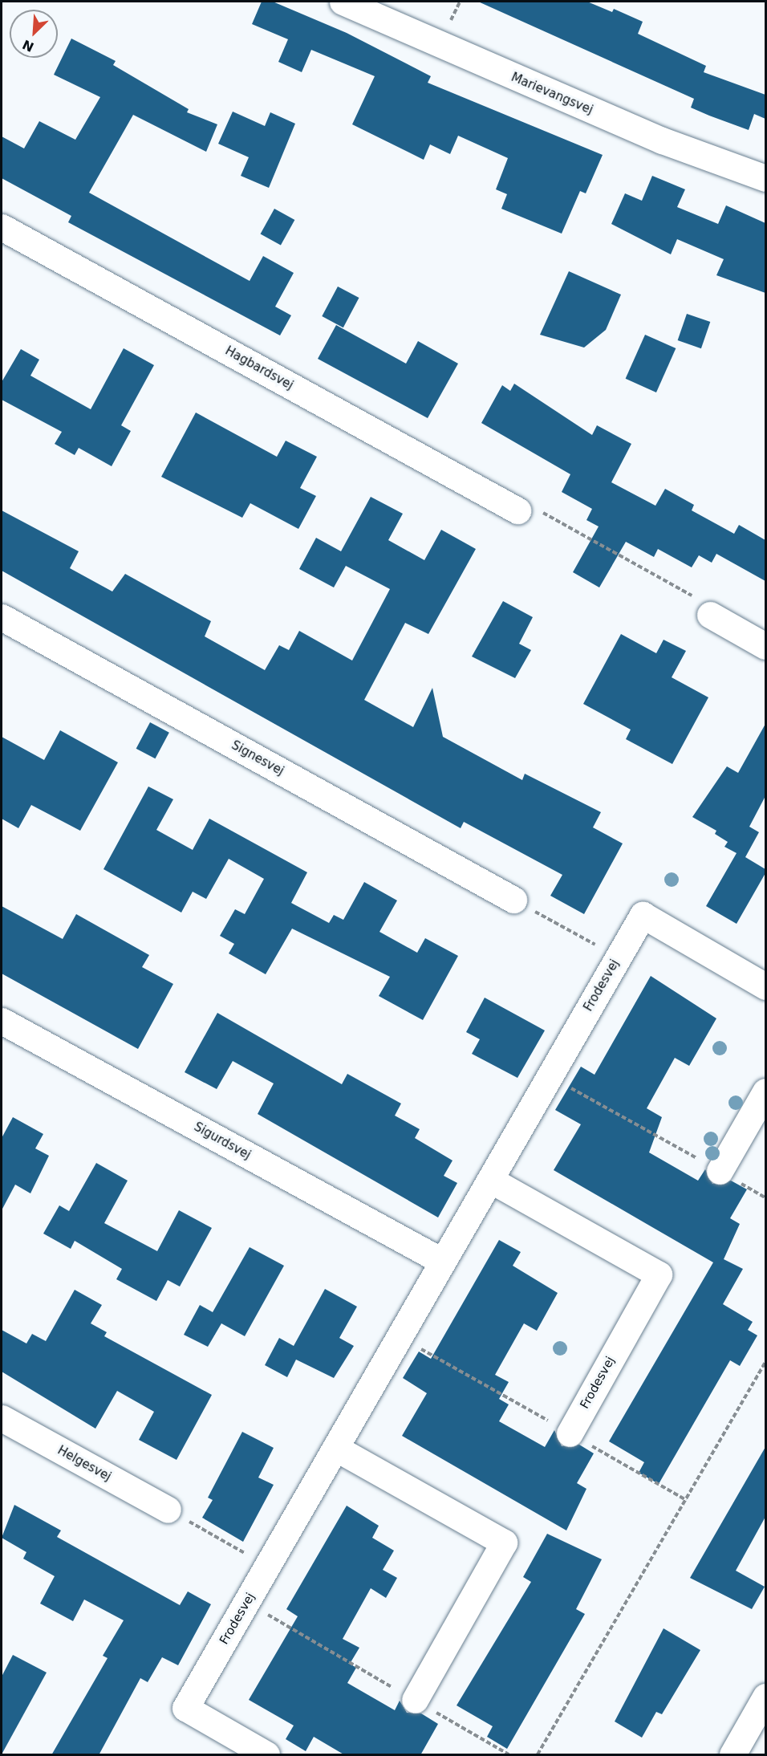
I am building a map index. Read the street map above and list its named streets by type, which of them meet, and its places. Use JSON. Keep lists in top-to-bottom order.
{
  "streets": {
    "street": [
      "Marievangsvej",
      "Hagbardsvej",
      "Signesvej",
      "Frodesvej",
      "Sigurdsvej",
      "Helgesvej"
    ]
  },
  "crossings": [
    ["Frodesvej", "Sigurdsvej"]
  ],
  "north": "bottom left"
}
